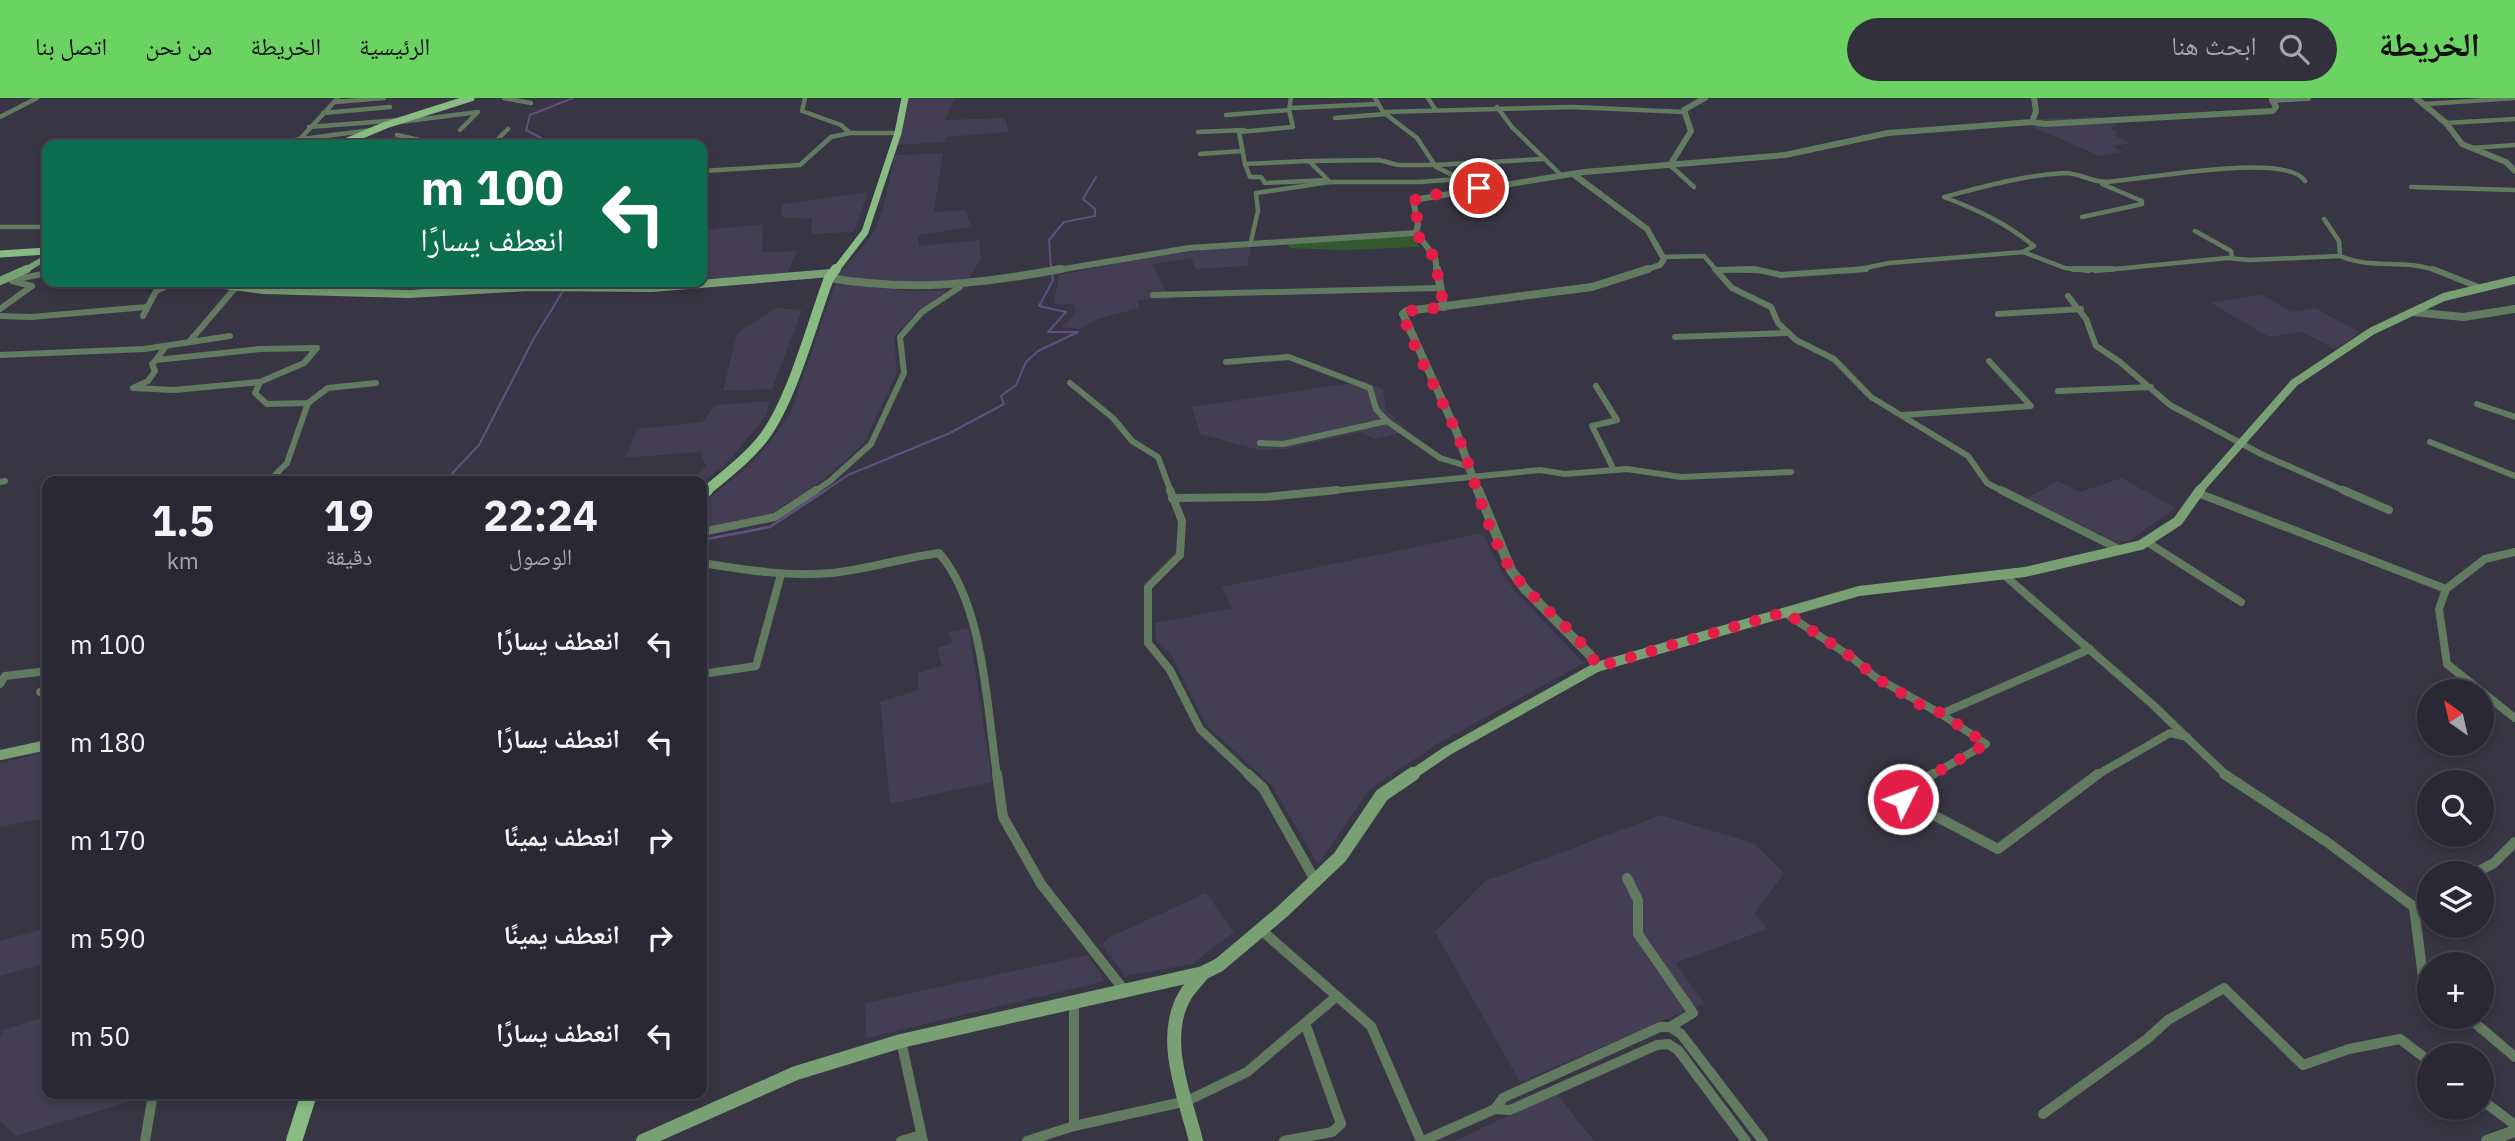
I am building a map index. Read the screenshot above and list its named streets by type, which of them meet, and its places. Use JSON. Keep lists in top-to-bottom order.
{
  "north": "top left",
  "page": {
    "header": "الخريطة",
    "search": "ابحث هنا",
    "nav": [
      "الرئيسية",
      "الخريطة",
      "من نحن",
      "اتصل بنا"
    ],
    "turn": ["100 m", "انعطف يسارًا"],
    "eta": [
      "22:24",
      "الوصول",
      "19",
      "دقيقة",
      "1.5",
      "km"
    ],
    "list": [
      {
        "name": "انعطف يسارًا",
        "value": "100 m"
      },
      {
        "name": "انعطف يسارًا",
        "value": "180 m"
      },
      {
        "name": "انعطف يمينًا",
        "value": "170 m"
      },
      {
        "name": "انعطف يمينًا",
        "value": "590 m"
      },
      {
        "name": "انعطف يسارًا",
        "value": "50 m"
      }
    ],
    "map_buttons": ["+", "−"]
  }
}
